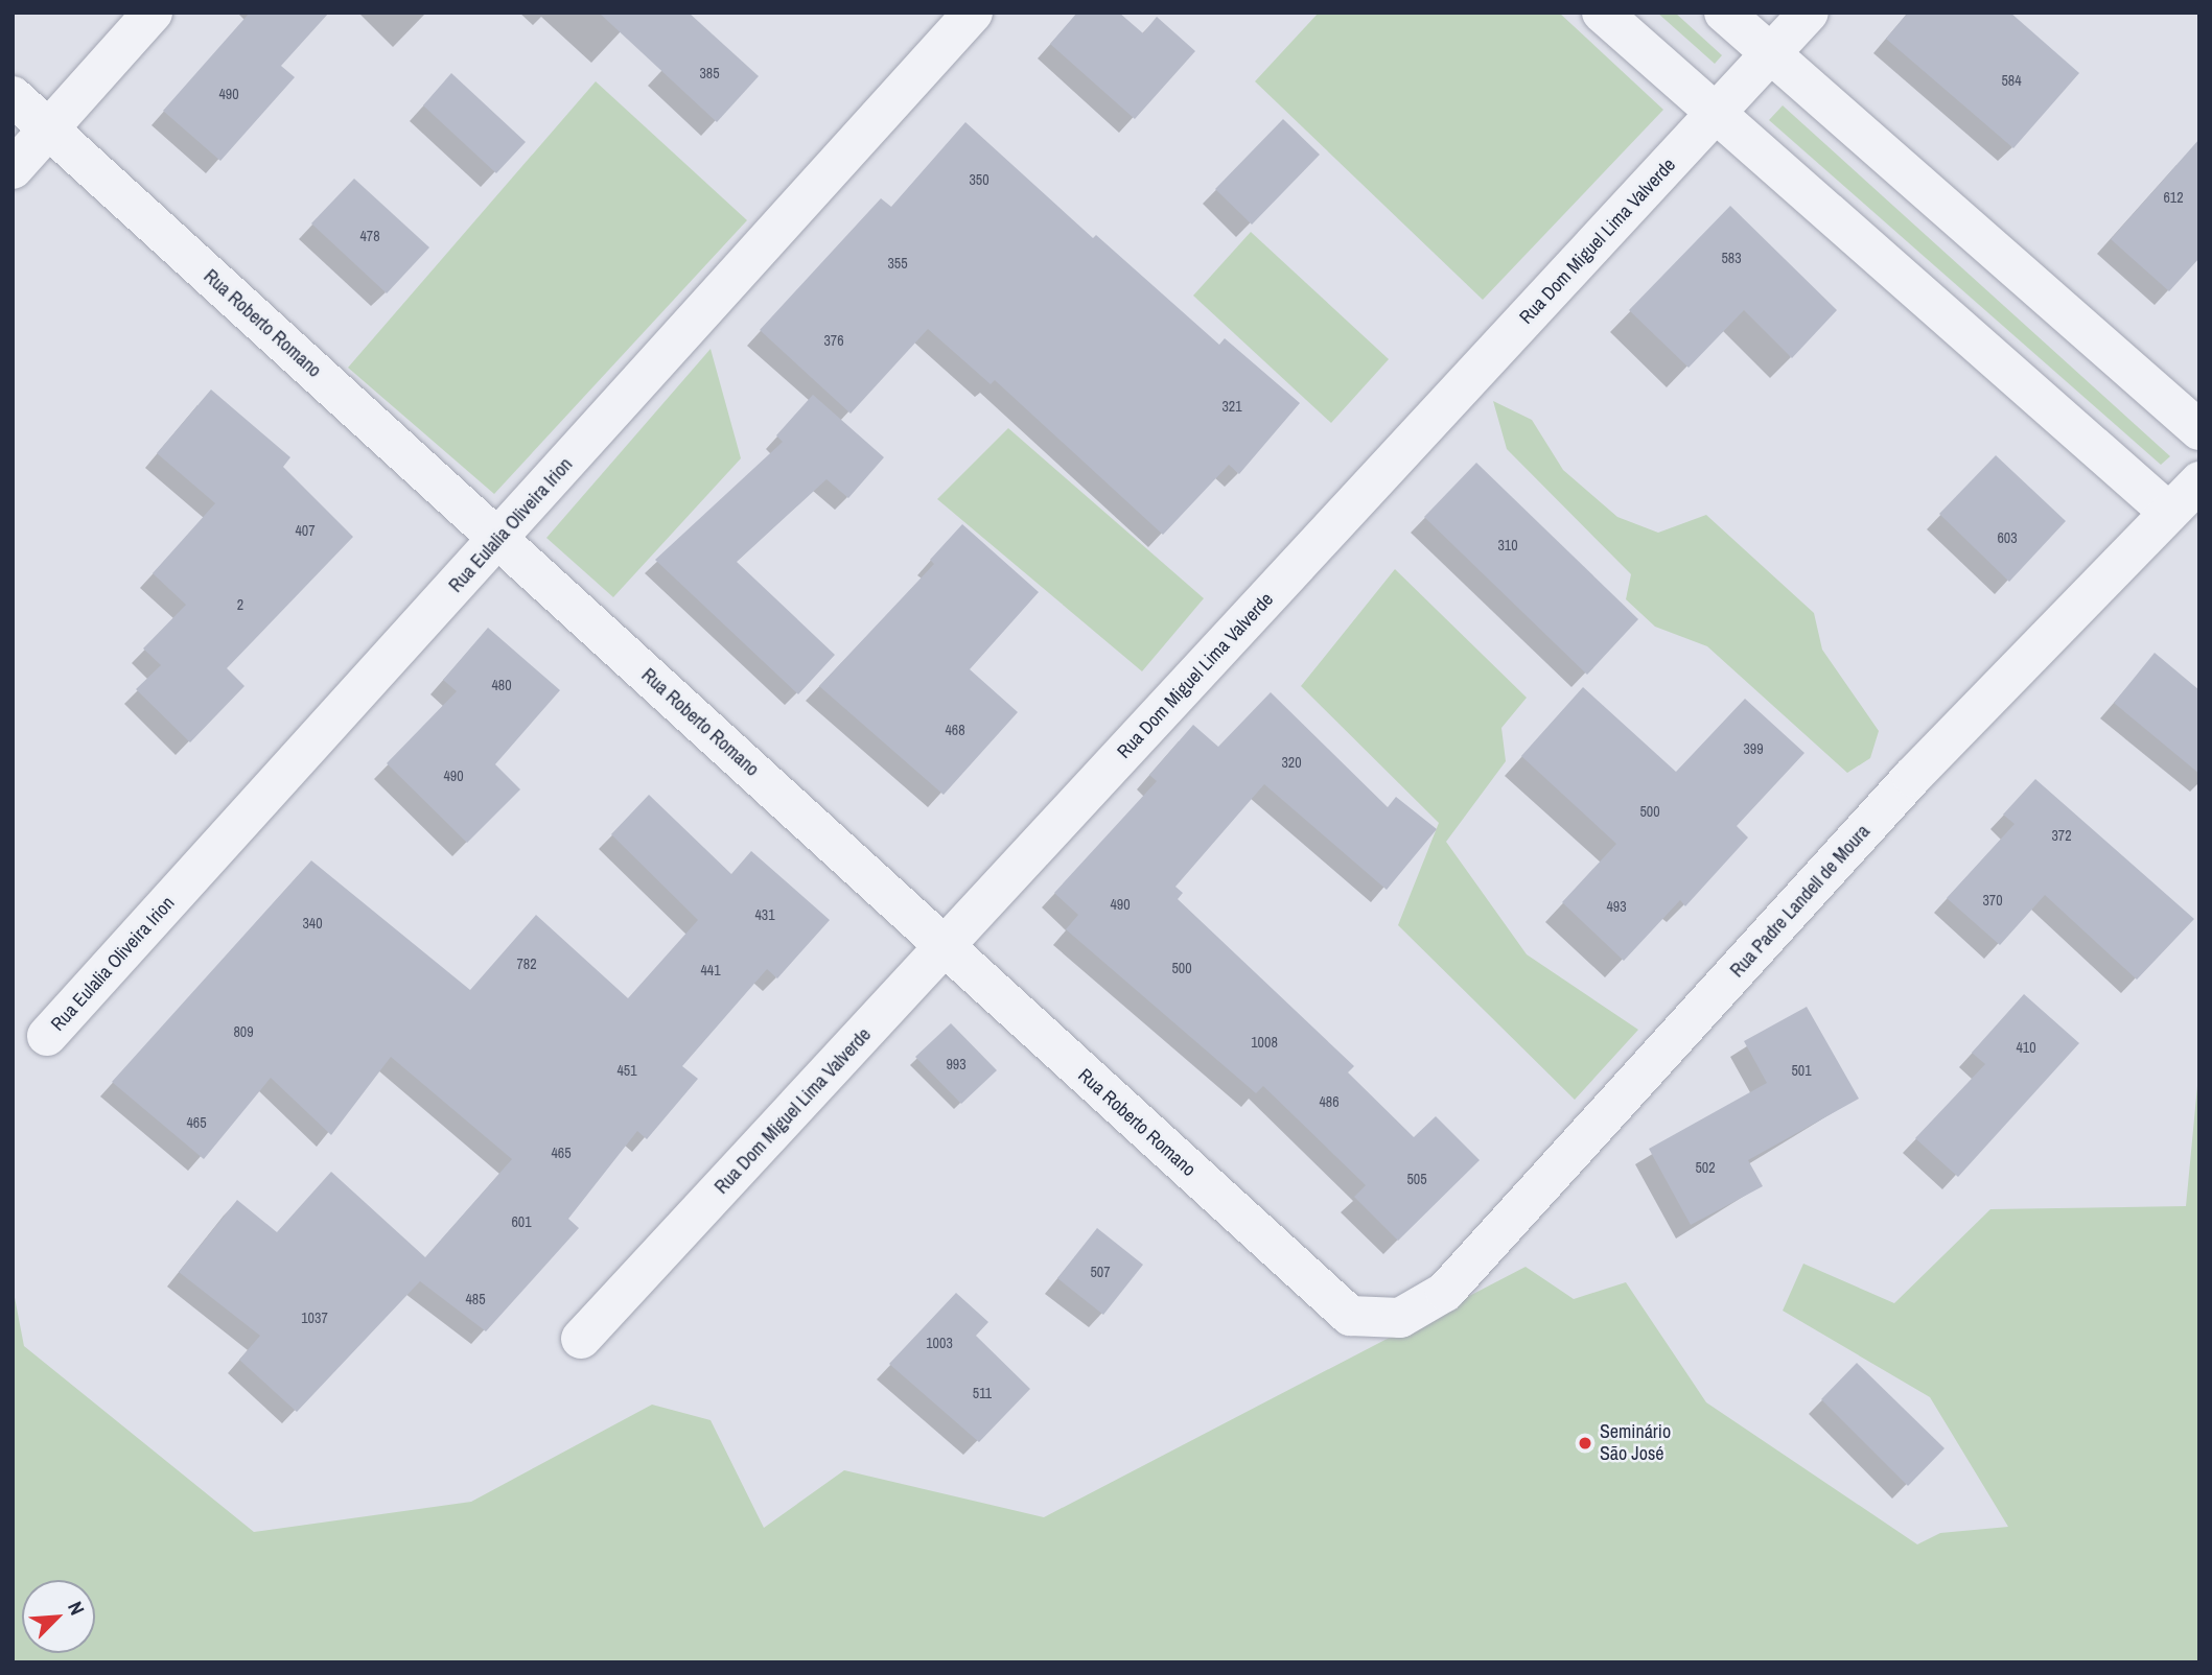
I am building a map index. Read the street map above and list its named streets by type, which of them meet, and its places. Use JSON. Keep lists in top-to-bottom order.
{
  "streets": {
    "street": [
      "Rua Dom Miguel Lima Valverde",
      "Rua Roberto Romano",
      "Rua Eulalia Oliveira Irion",
      "Rua Padre Landell de Moura"
    ]
  },
  "crossings": [
    ["Rua Dom Miguel Lima Valverde", "Rua Roberto Romano"],
    ["Rua Roberto Romano", "Rua Eulalia Oliveira Irion"],
    ["Rua Roberto Romano", "Rua Padre Landell de Moura"]
  ],
  "places": ["Seminário São José"],
  "house_numbers": [
    "385",
    "584",
    "490",
    "350",
    "612",
    "478",
    "583",
    "355",
    "376",
    "321",
    "407",
    "603",
    "310",
    "2",
    "480",
    "468",
    "399",
    "320",
    "490",
    "500",
    "372",
    "370",
    "490",
    "493",
    "431",
    "340",
    "782",
    "500",
    "441",
    "809",
    "1008",
    "410",
    "993",
    "451",
    "501",
    "486",
    "465",
    "465",
    "502",
    "505",
    "601",
    "507",
    "485",
    "1037",
    "1003",
    "511"
  ],
  "north": "top right"
}
